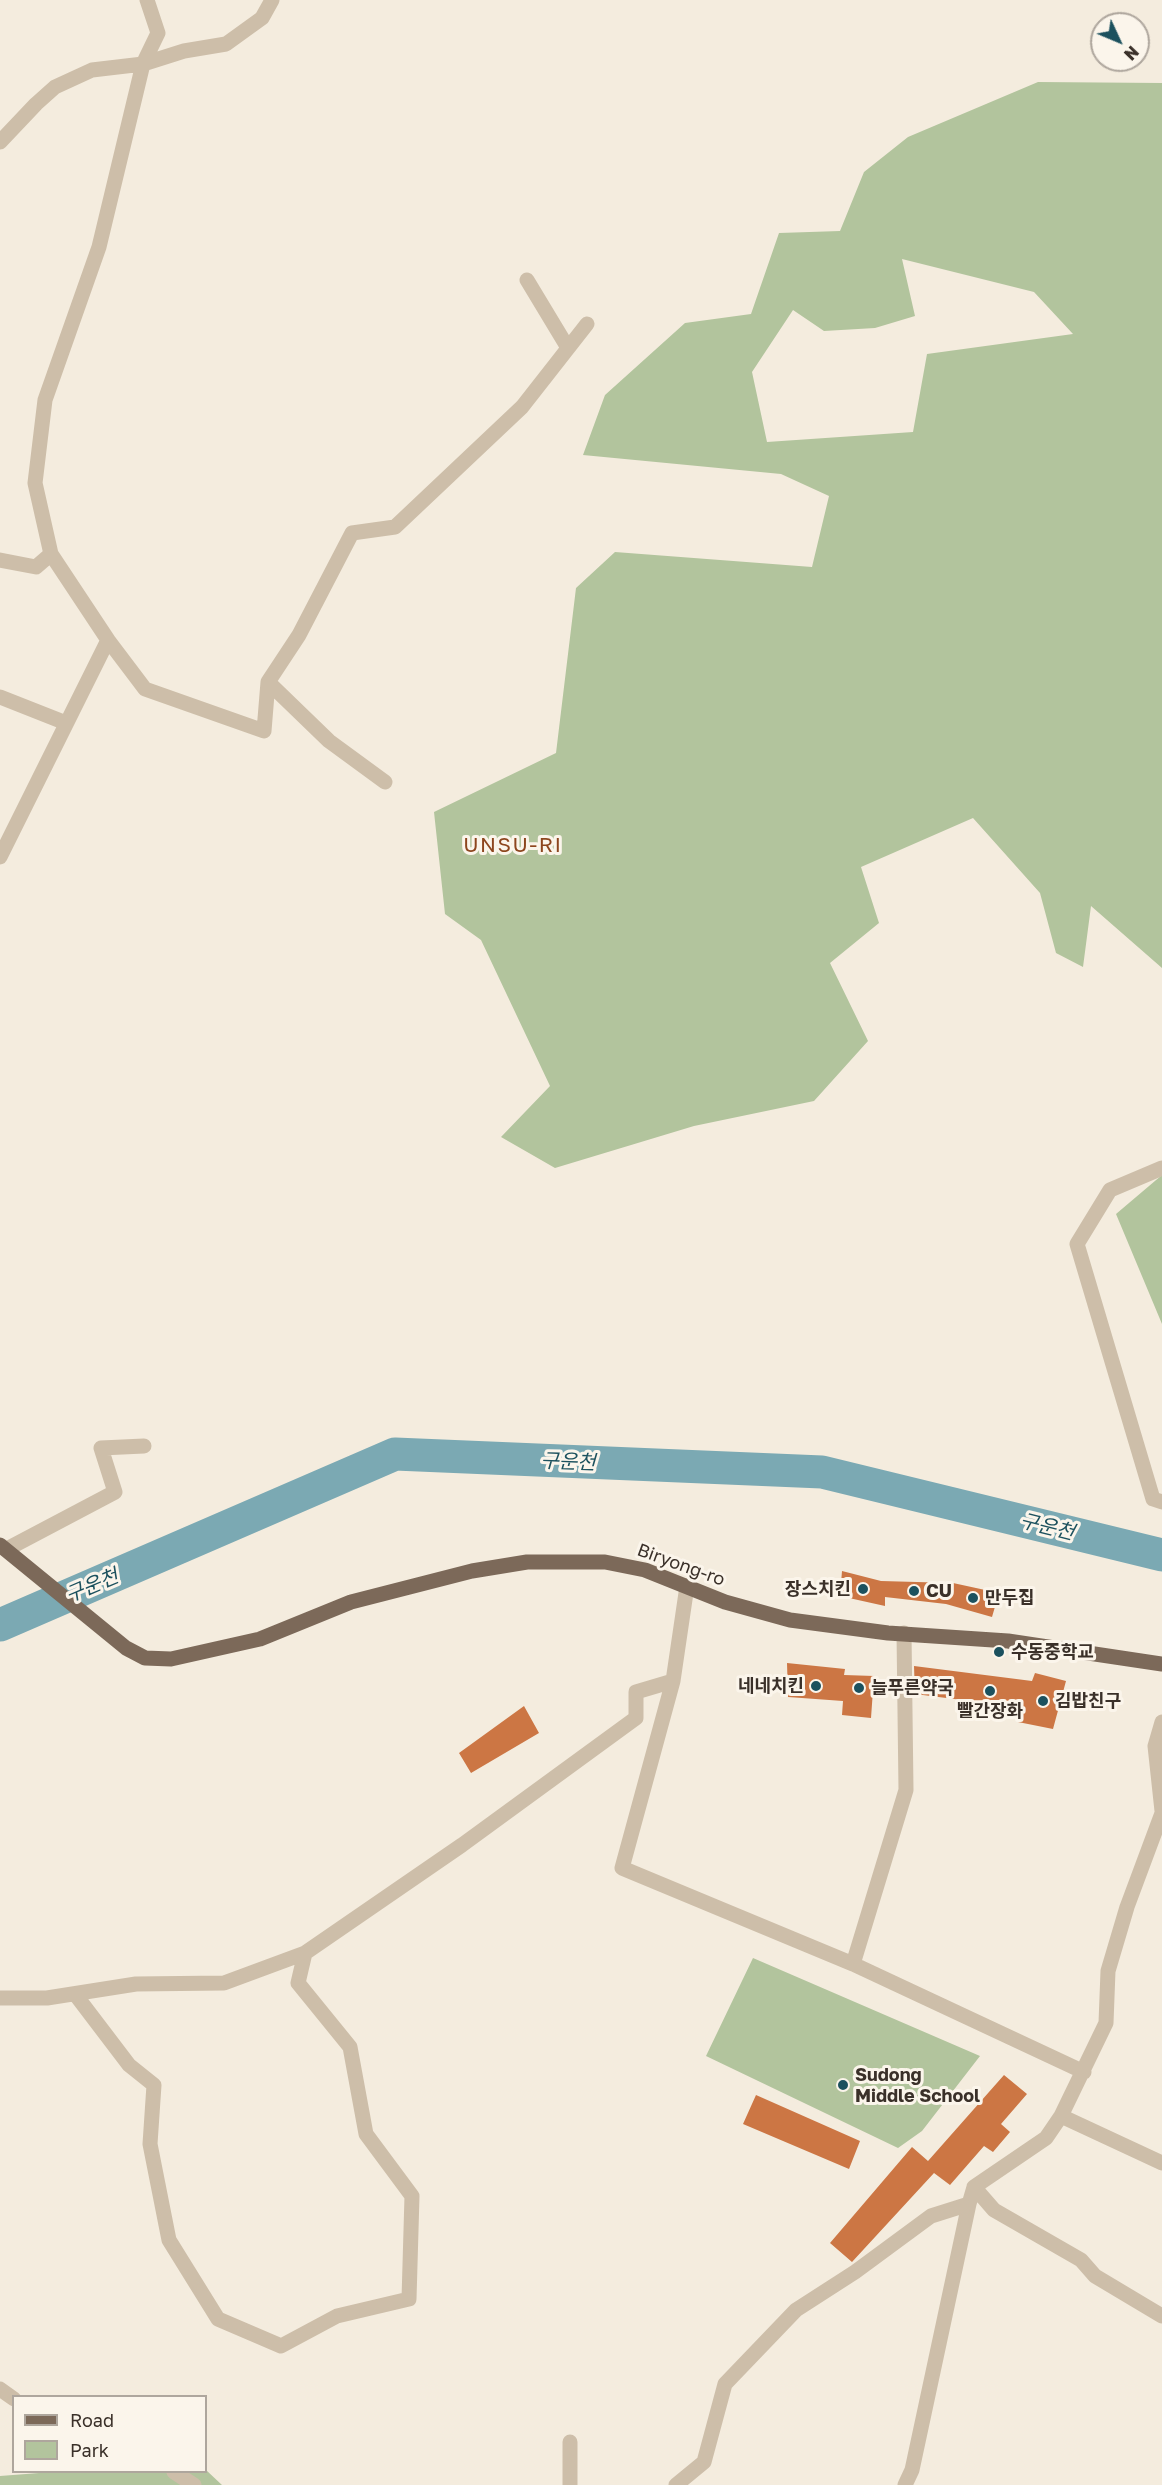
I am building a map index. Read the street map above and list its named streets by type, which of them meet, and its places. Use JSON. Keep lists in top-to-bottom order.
{
  "streets": {
    "main road": ["Biryong-ro"]
  },
  "districts": ["UNSU-RI"],
  "water": ["구운천"],
  "places": [
    "장스치킨",
    "CU",
    "만두집",
    "수동중학교",
    "네네치킨",
    "늘푸른약국",
    "빨간장화",
    "김밥친구",
    "Sudong Middle School"
  ],
  "legend": ["Road", "Park"],
  "north": "bottom right"
}
